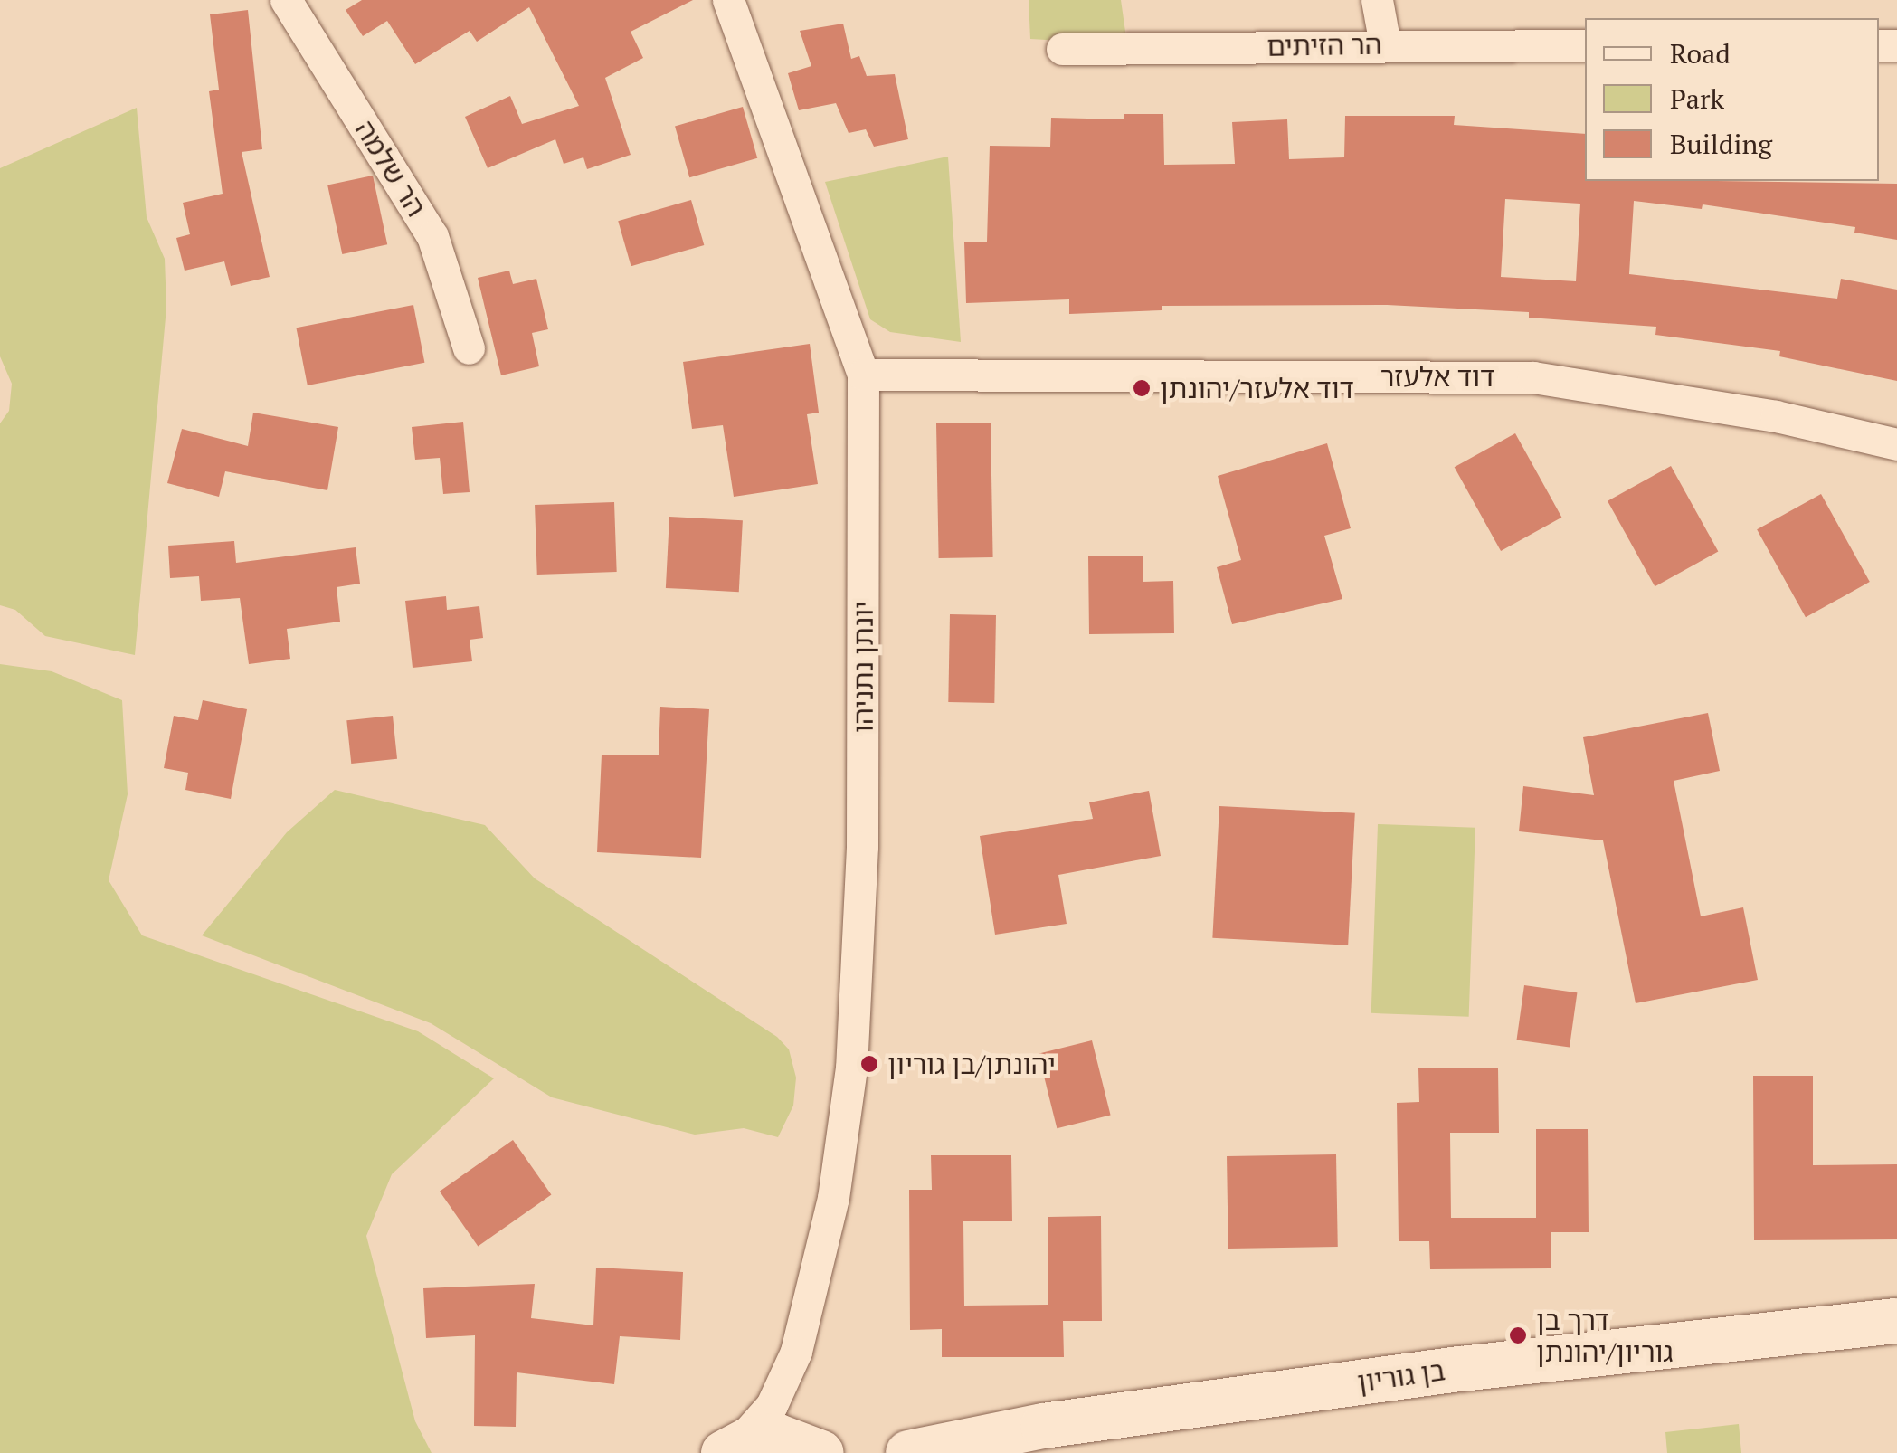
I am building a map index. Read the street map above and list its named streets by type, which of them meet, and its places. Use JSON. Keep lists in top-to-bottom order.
{
  "streets": {
    "street": [
      "הר הזיתים",
      "הר שלמה",
      "דוד אלעזר",
      "יונתן נתניהו",
      "בן גוריון"
    ]
  },
  "crossings": [
    ["דוד אלעזר", "יונתן נתניהו"]
  ],
  "places": ["דוד אלעזר/יהונתן", "יהונתן/בן גוריון", "דרך בן גוריון/יהונתן"],
  "legend": ["Road", "Park", "Building"]
}
